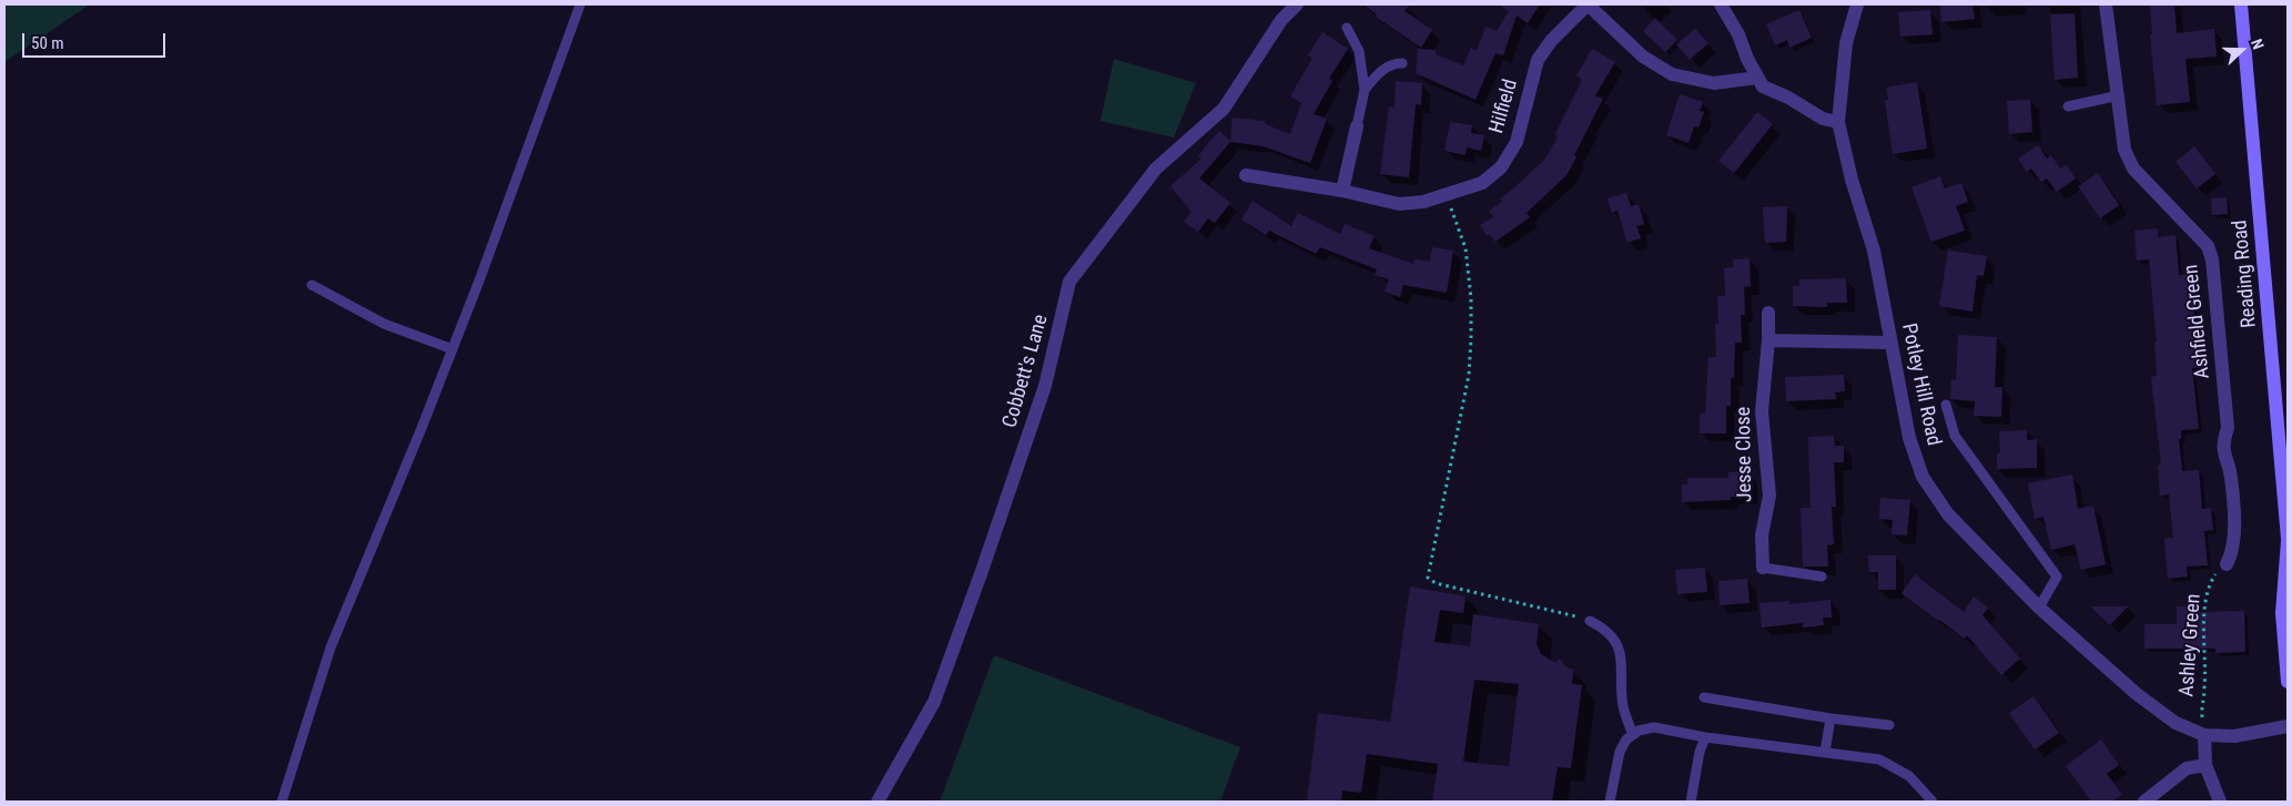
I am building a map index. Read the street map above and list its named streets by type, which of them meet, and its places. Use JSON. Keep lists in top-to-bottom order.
{
  "streets": {
    "main road": ["Reading Road"],
    "street": [
      "Hilfield",
      "Ashfield Green",
      "Cobbett's Lane",
      "Potley Hill Road",
      "Jesse Close"
    ],
    "path": ["Ashley Green"]
  },
  "crossings": [
    ["Ashfield Green", "Ashley Green"],
    ["Potley Hill Road", "Ashley Green"]
  ],
  "scale_bar": "50 m",
  "north": "right"
}
